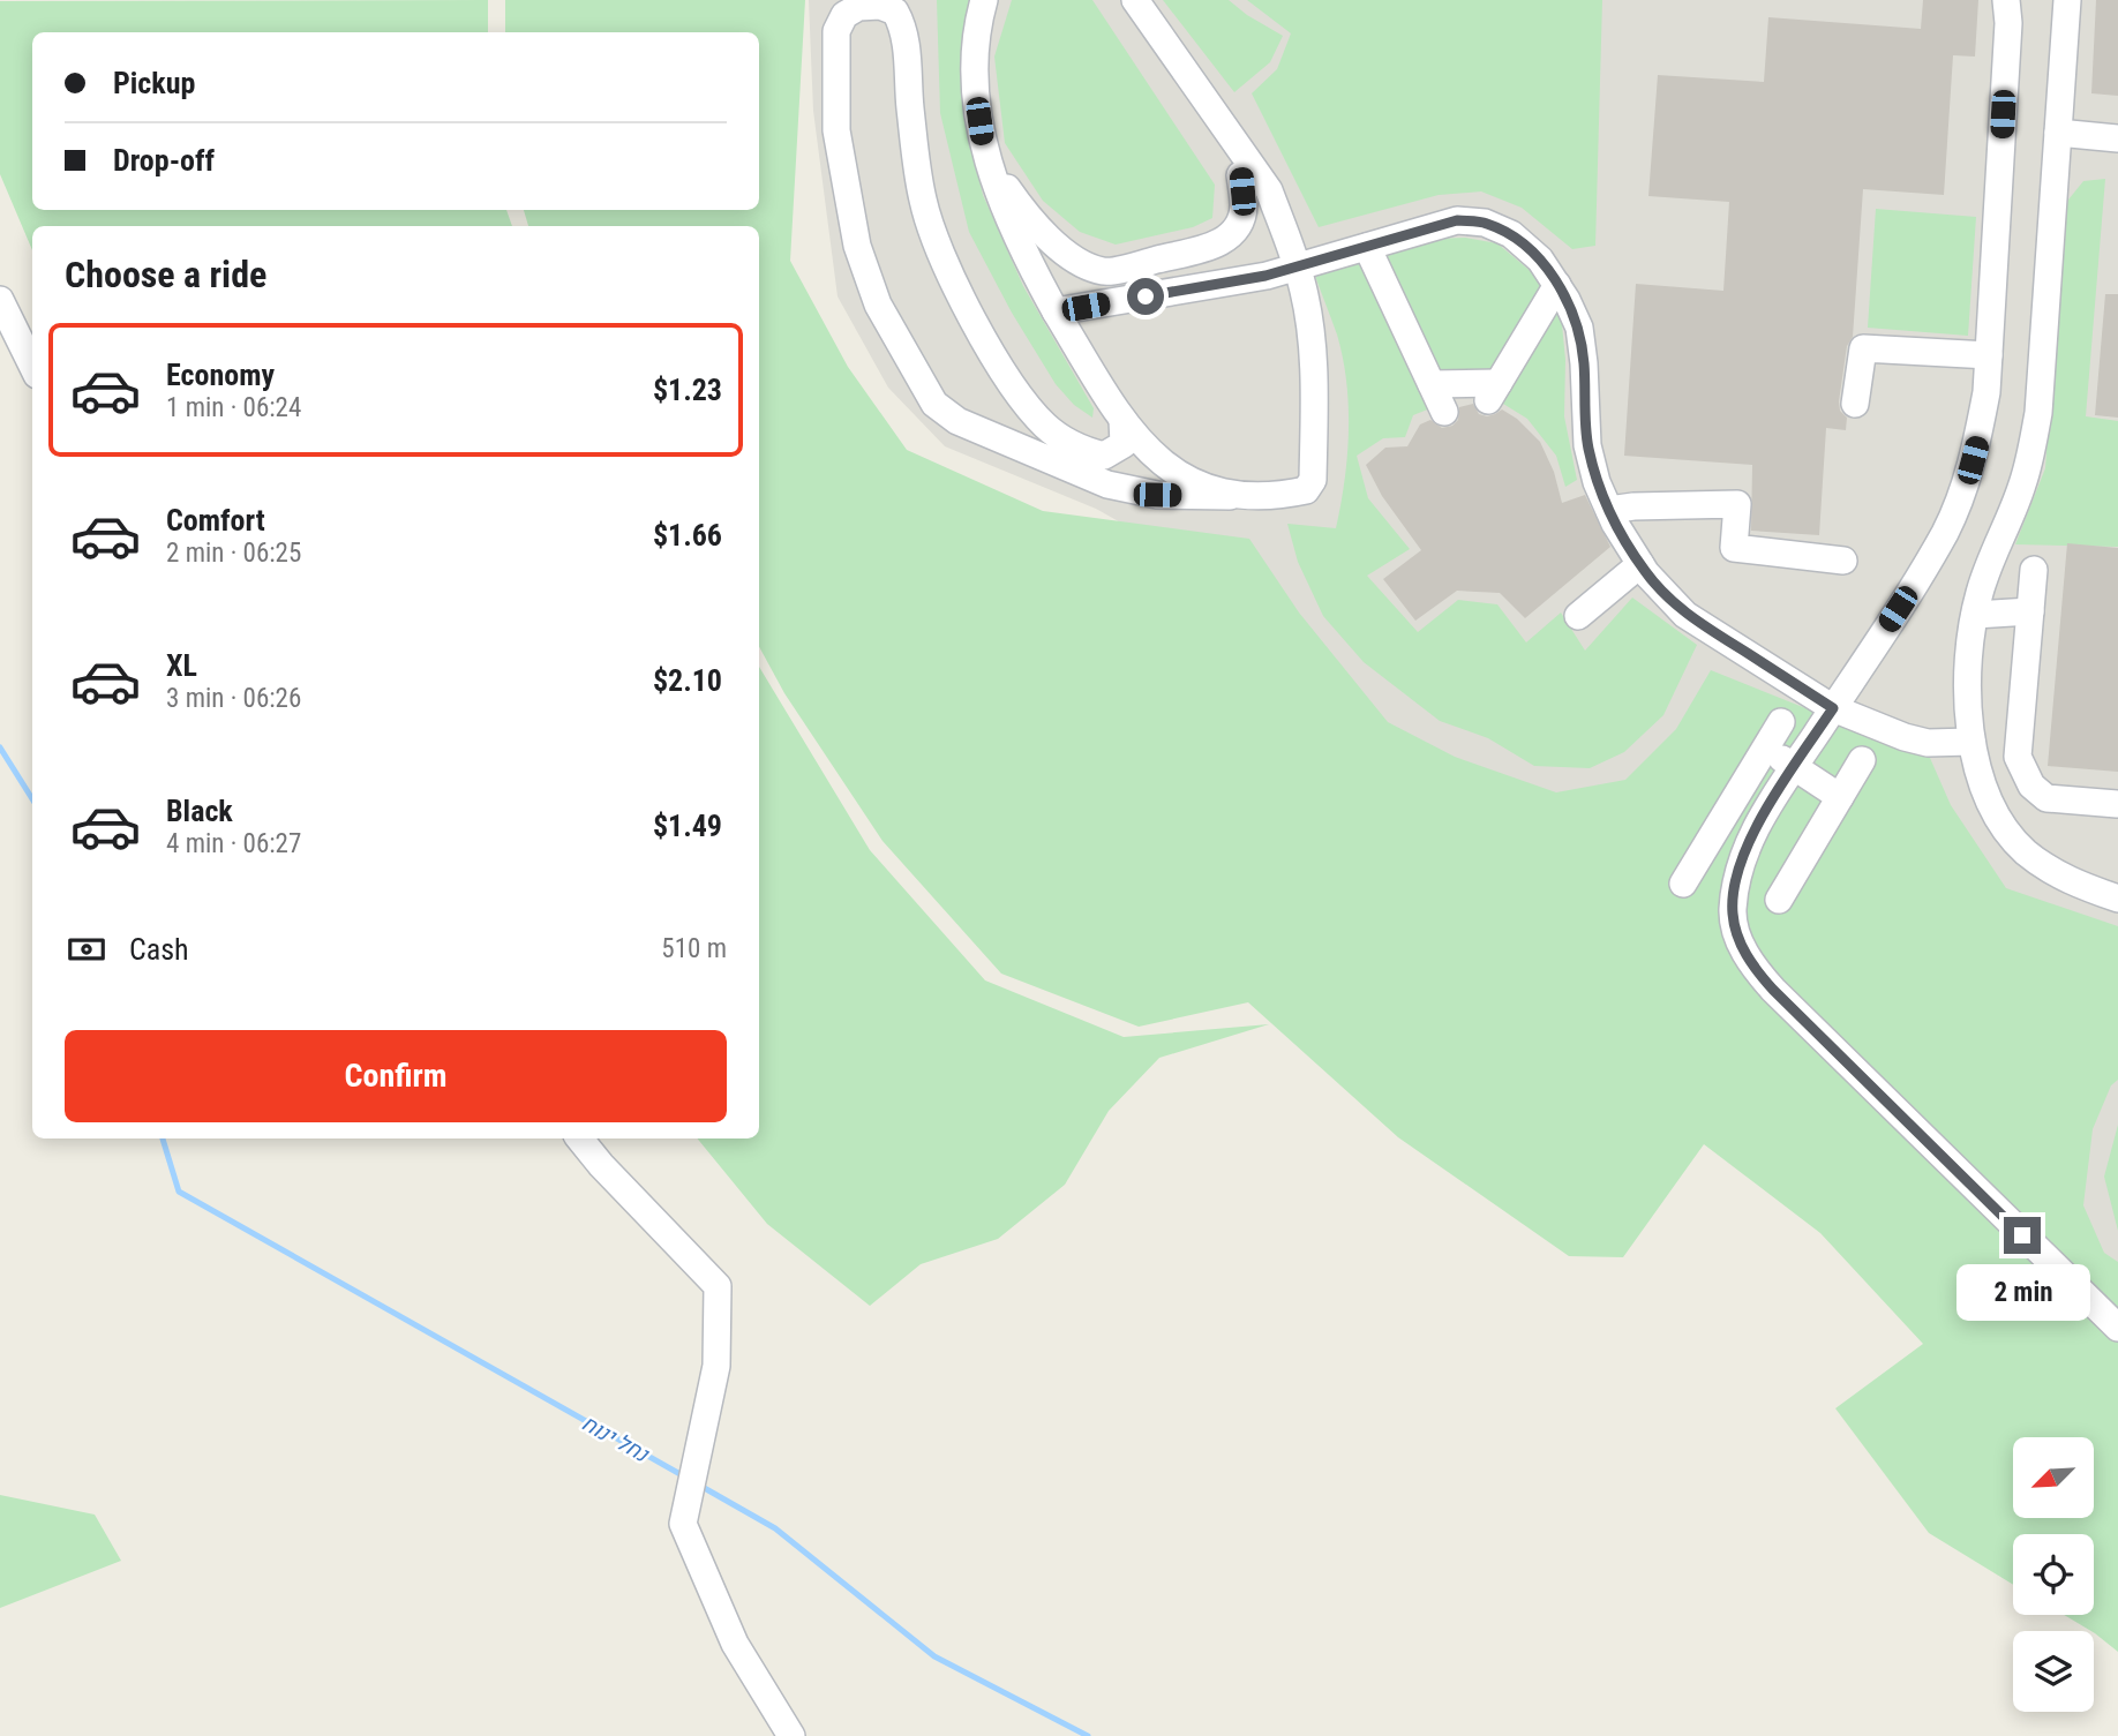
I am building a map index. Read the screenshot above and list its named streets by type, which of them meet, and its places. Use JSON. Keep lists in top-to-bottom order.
{
  "water": ["נחל ינוח"],
  "north": "bottom left",
  "page": {
    "banner": ["Pickup", "Drop-off"],
    "heading": "Choose a ride",
    "list": [
      {
        "name": "Economy",
        "note": "1 min · 06:24",
        "value": "$1.23"
      },
      {
        "name": "Comfort",
        "note": "2 min · 06:25",
        "value": "$1.66"
      },
      {
        "name": "XL",
        "note": "3 min · 06:26",
        "value": "$2.10"
      },
      {
        "name": "Black",
        "note": "4 min · 06:27",
        "value": "$1.49"
      }
    ],
    "pay": ["Cash", "510 m"],
    "buttons": "Confirm",
    "bubble": "2 min"
  }
}
